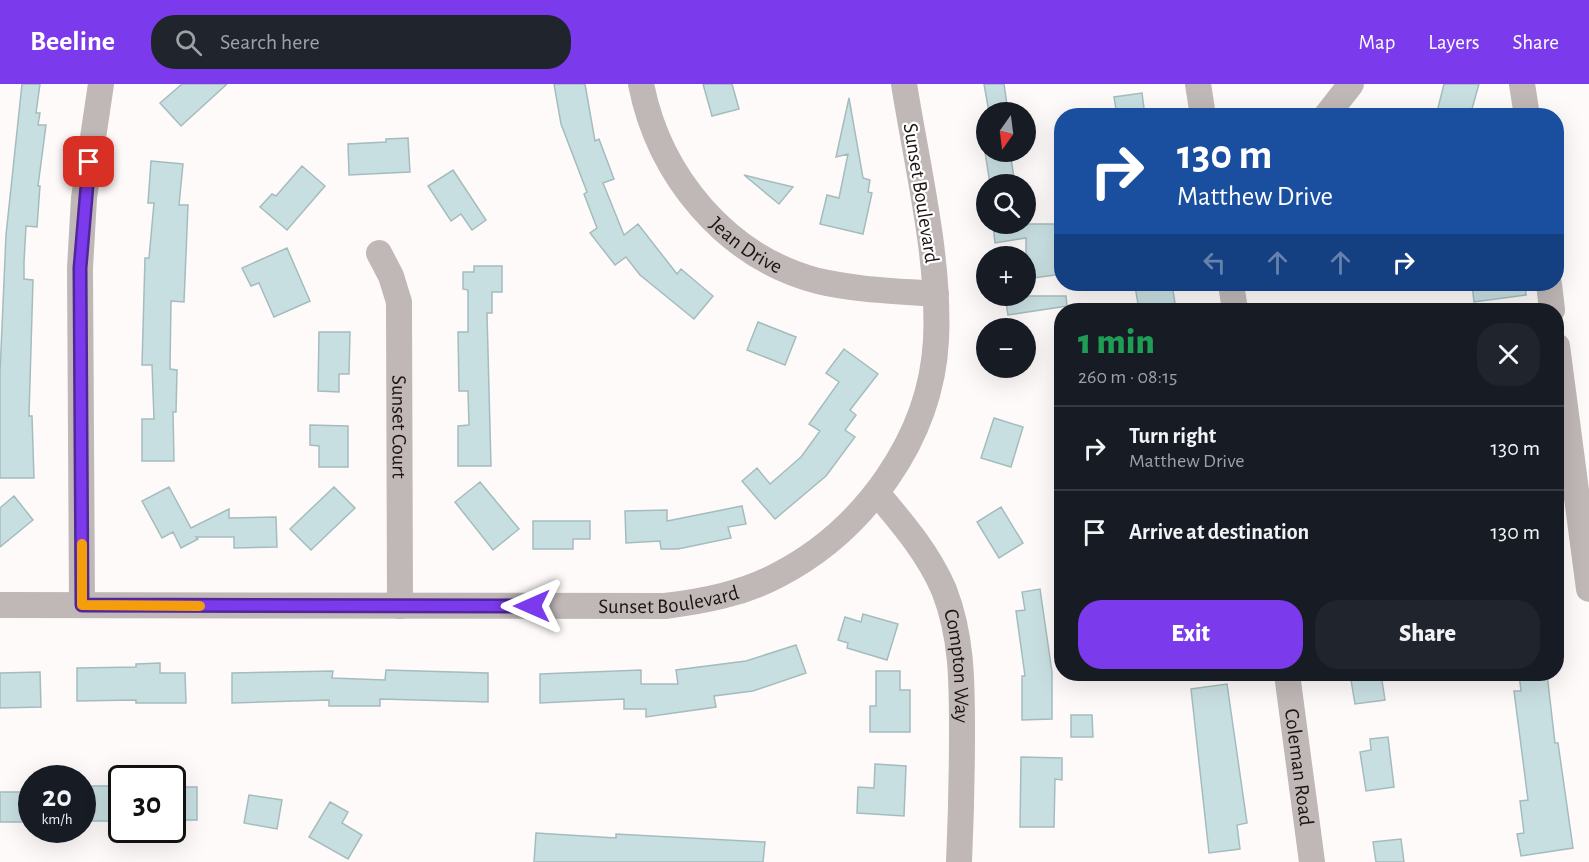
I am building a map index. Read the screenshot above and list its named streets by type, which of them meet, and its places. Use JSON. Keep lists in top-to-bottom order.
{
  "streets": {
    "street": [
      "Sunset Boulevard",
      "Jean Drive",
      "Sunset Court",
      "Compton Way",
      "Coleman Road"
    ]
  },
  "crossings": [
    ["Sunset Boulevard", "Jean Drive"],
    ["Sunset Boulevard", "Sunset Court"],
    ["Sunset Boulevard", "Compton Way"]
  ],
  "north": "bottom",
  "page": {
    "header": "Beeline",
    "search": "Search here",
    "nav": ["Map", "Layers", "Share"],
    "map_buttons": ["+", "−"],
    "turn": ["130 m", "Matthew Drive"],
    "heading": ["1 min", "260 m · 08:15"],
    "list": [
      {
        "name": "Turn right",
        "note": "Matthew Drive",
        "value": "130 m"
      },
      {
        "name": "Arrive at destination",
        "value": "130 m"
      }
    ],
    "buttons": ["Exit", "Share"],
    "speed": "20 km/h",
    "limit": "30"
  }
}
